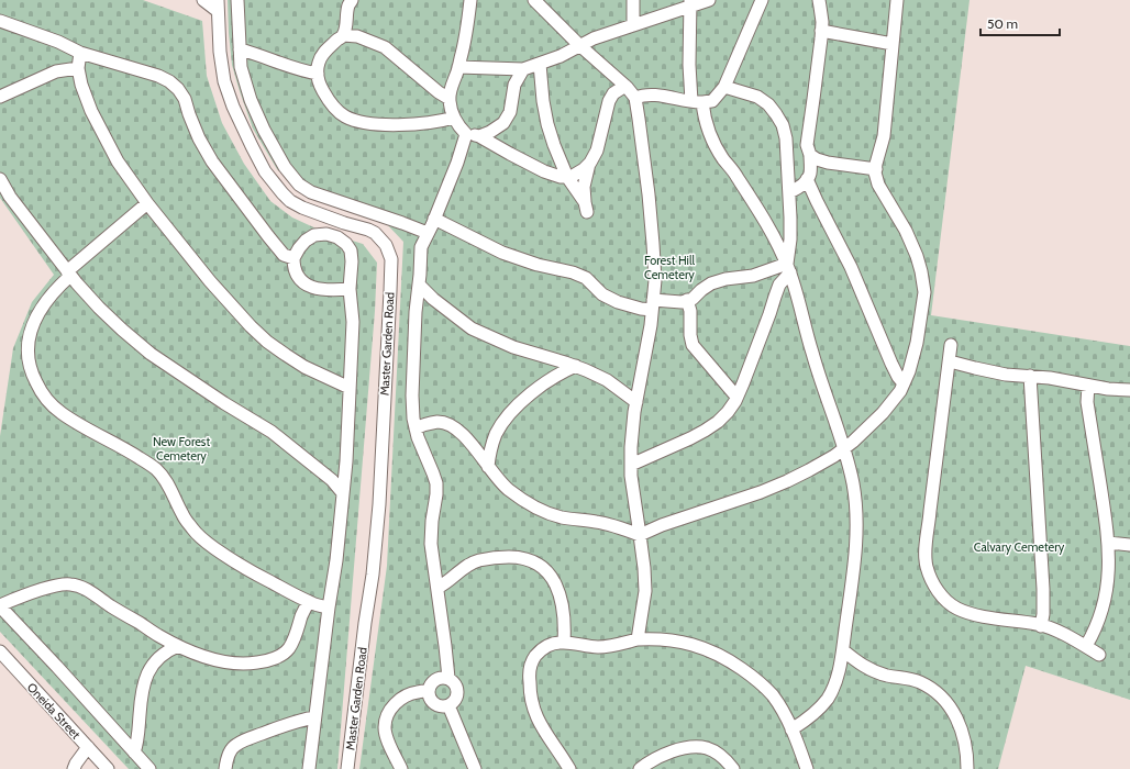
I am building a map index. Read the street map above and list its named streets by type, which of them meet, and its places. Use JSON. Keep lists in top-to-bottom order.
{
  "streets": {
    "street": ["Master Garden Road", "Oneida Street"]
  },
  "parks": ["Forest Hill Cemetery", "New Forest Cemetery", "Calvary Cemetery"],
  "scale_bar": "50 m"
}
